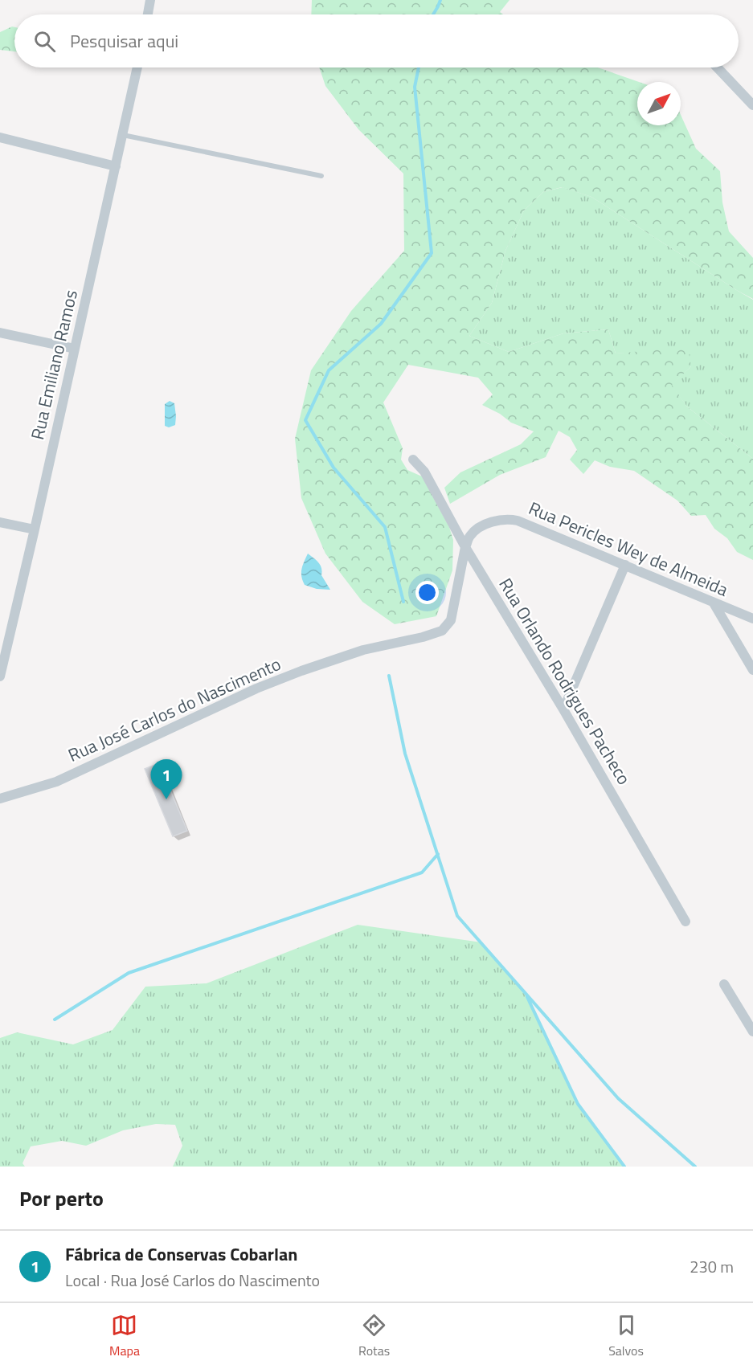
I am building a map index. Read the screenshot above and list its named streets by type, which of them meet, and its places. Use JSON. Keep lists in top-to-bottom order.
{
  "streets": {
    "street": [
      "Rua Emiliano Ramos",
      "Rua Pericles Wey de Almeida",
      "Rua Orlando Rodrigues Pacheco",
      "Rua José Carlos do Nascimento"
    ]
  },
  "crossings": [
    ["Rua Pericles Wey de Almeida", "Rua Orlando Rodrigues Pacheco"],
    ["Rua Pericles Wey de Almeida", "Rua José Carlos do Nascimento"]
  ],
  "north": "top right",
  "page": {
    "search": "Pesquisar aqui",
    "pins": "1",
    "heading": "Por perto",
    "list": [
      {
        "mark": "1",
        "name": "Fábrica de Conservas Cobarlan",
        "note": "Local · Rua José Carlos do Nascimento",
        "value": "230 m"
      }
    ],
    "nav": ["Mapa", "Rotas", "Salvos"]
  }
}
